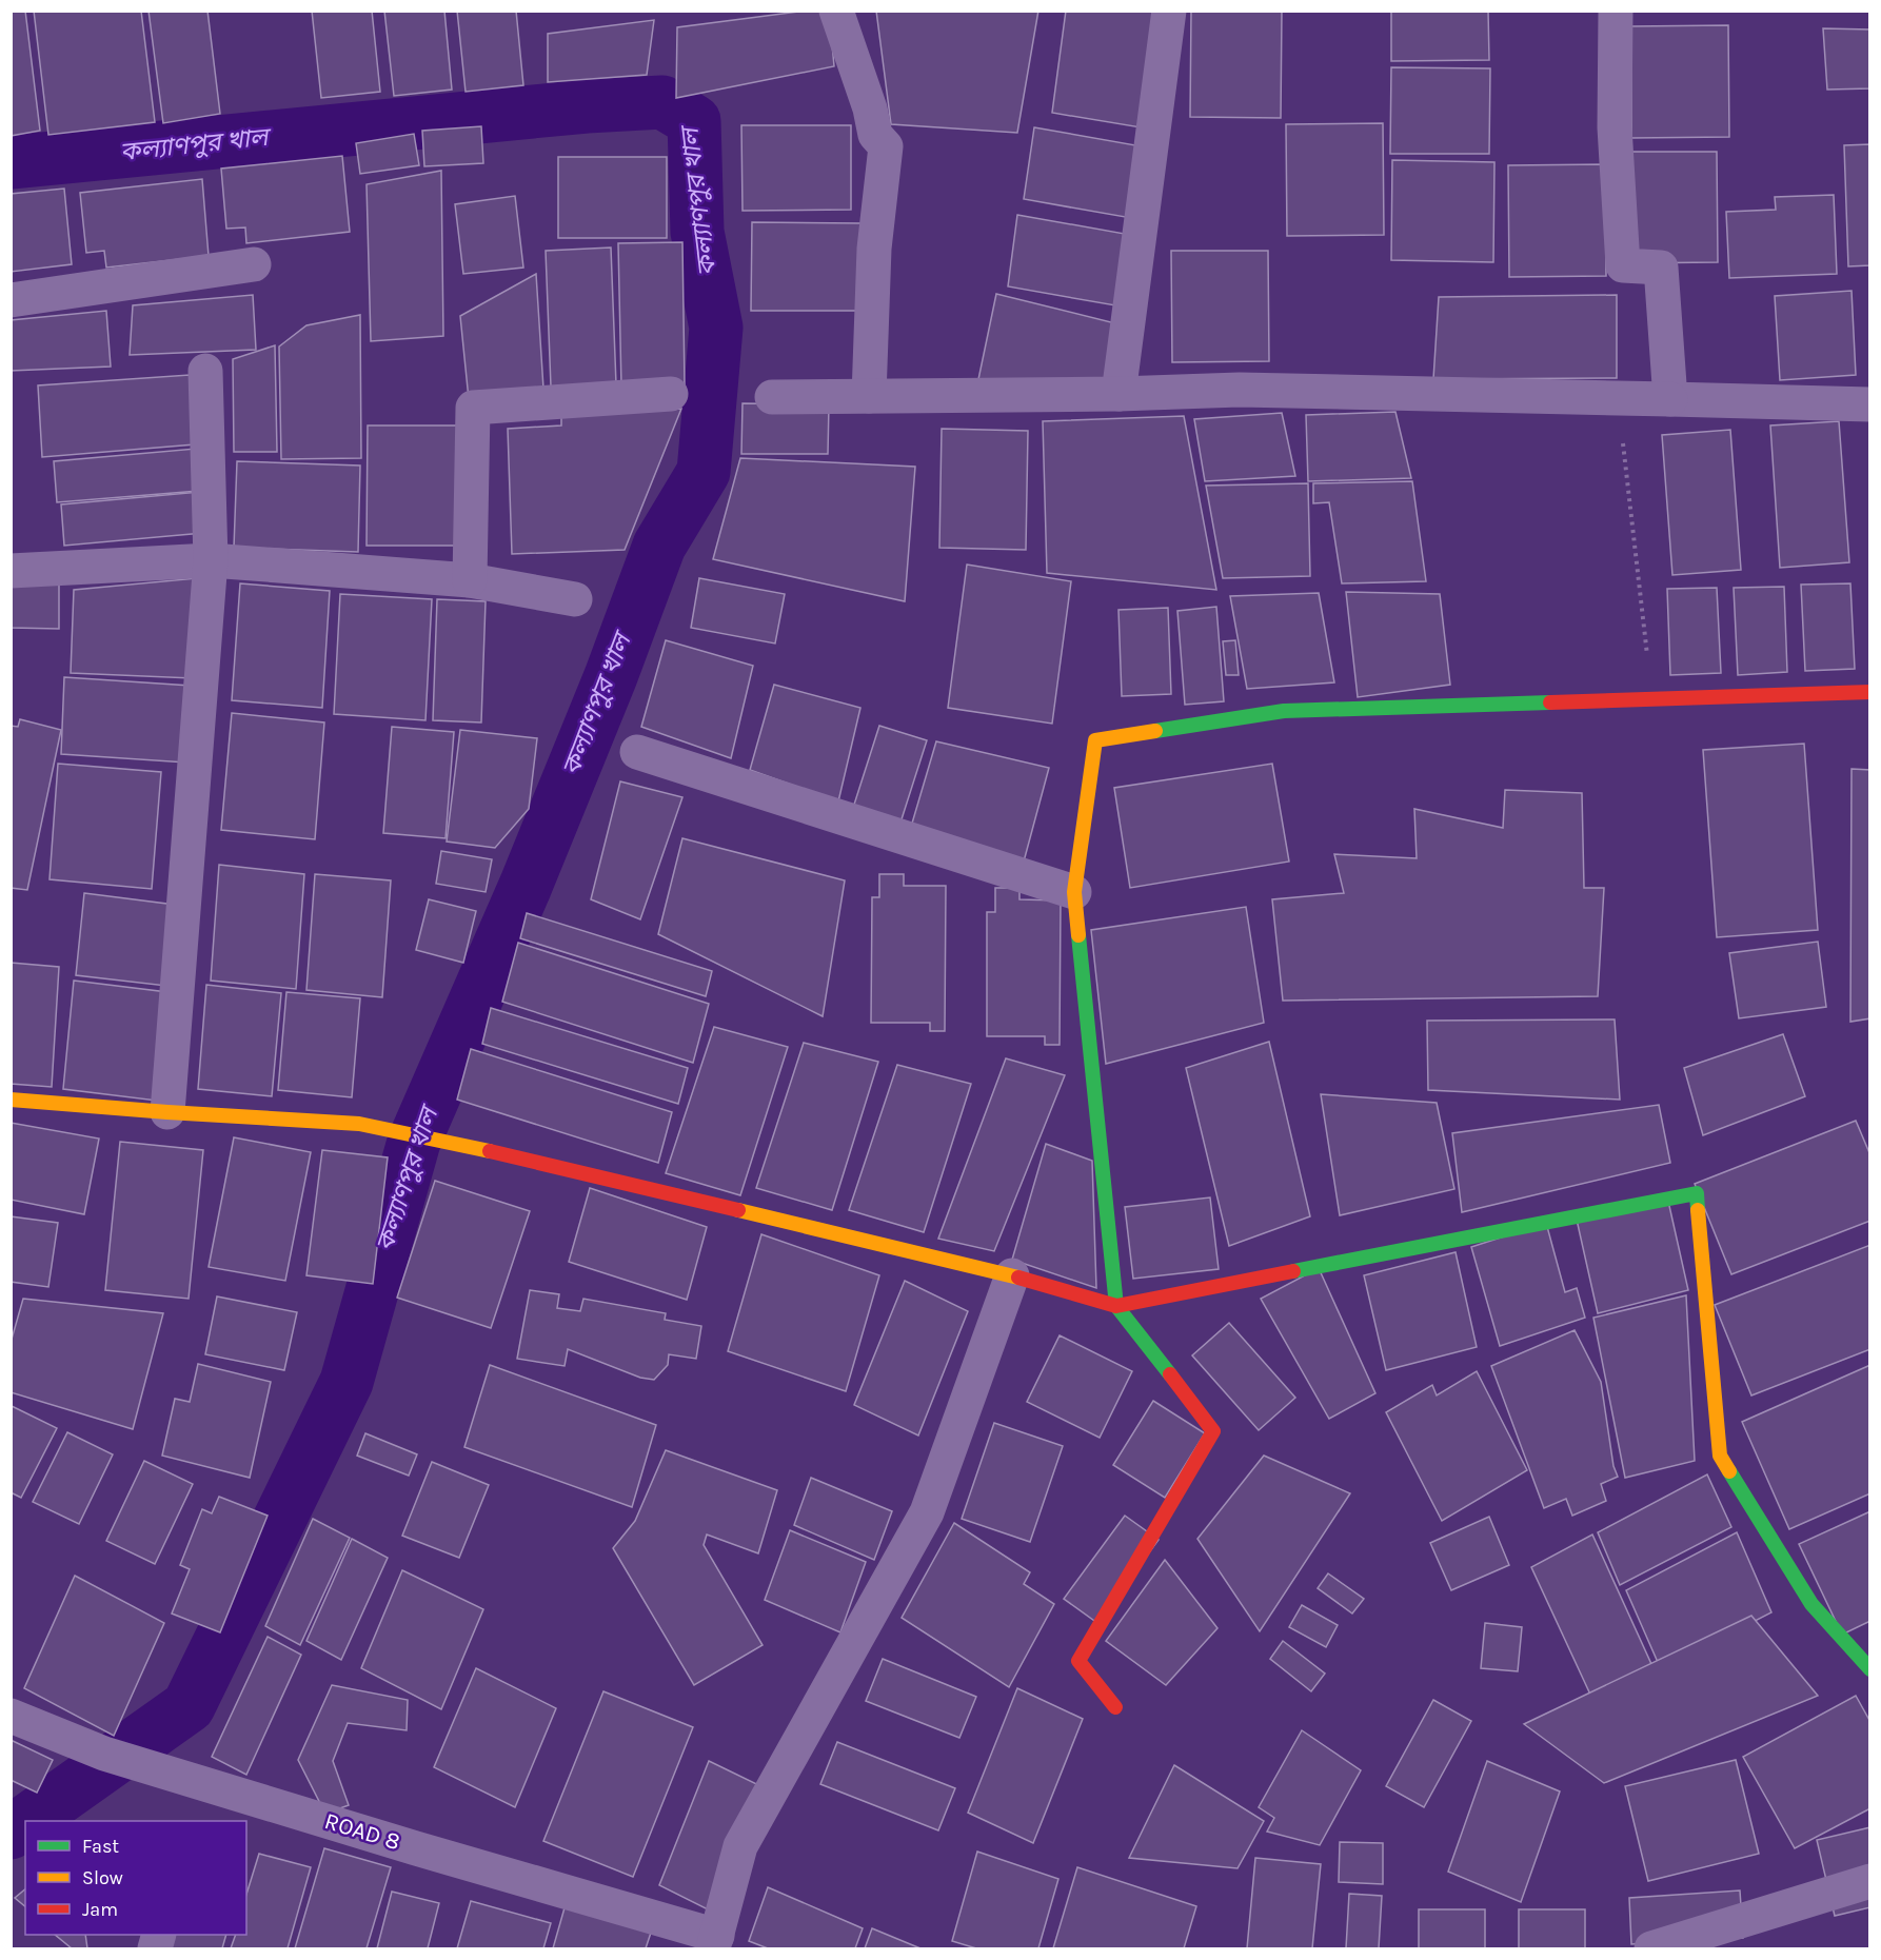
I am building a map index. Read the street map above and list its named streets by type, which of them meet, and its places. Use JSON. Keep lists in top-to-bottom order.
{
  "streets": {
    "street": ["ROAD 8"]
  },
  "water": ["কল্যাণপুর খাল"],
  "legend": ["Fast", "Slow", "Jam"]
}
